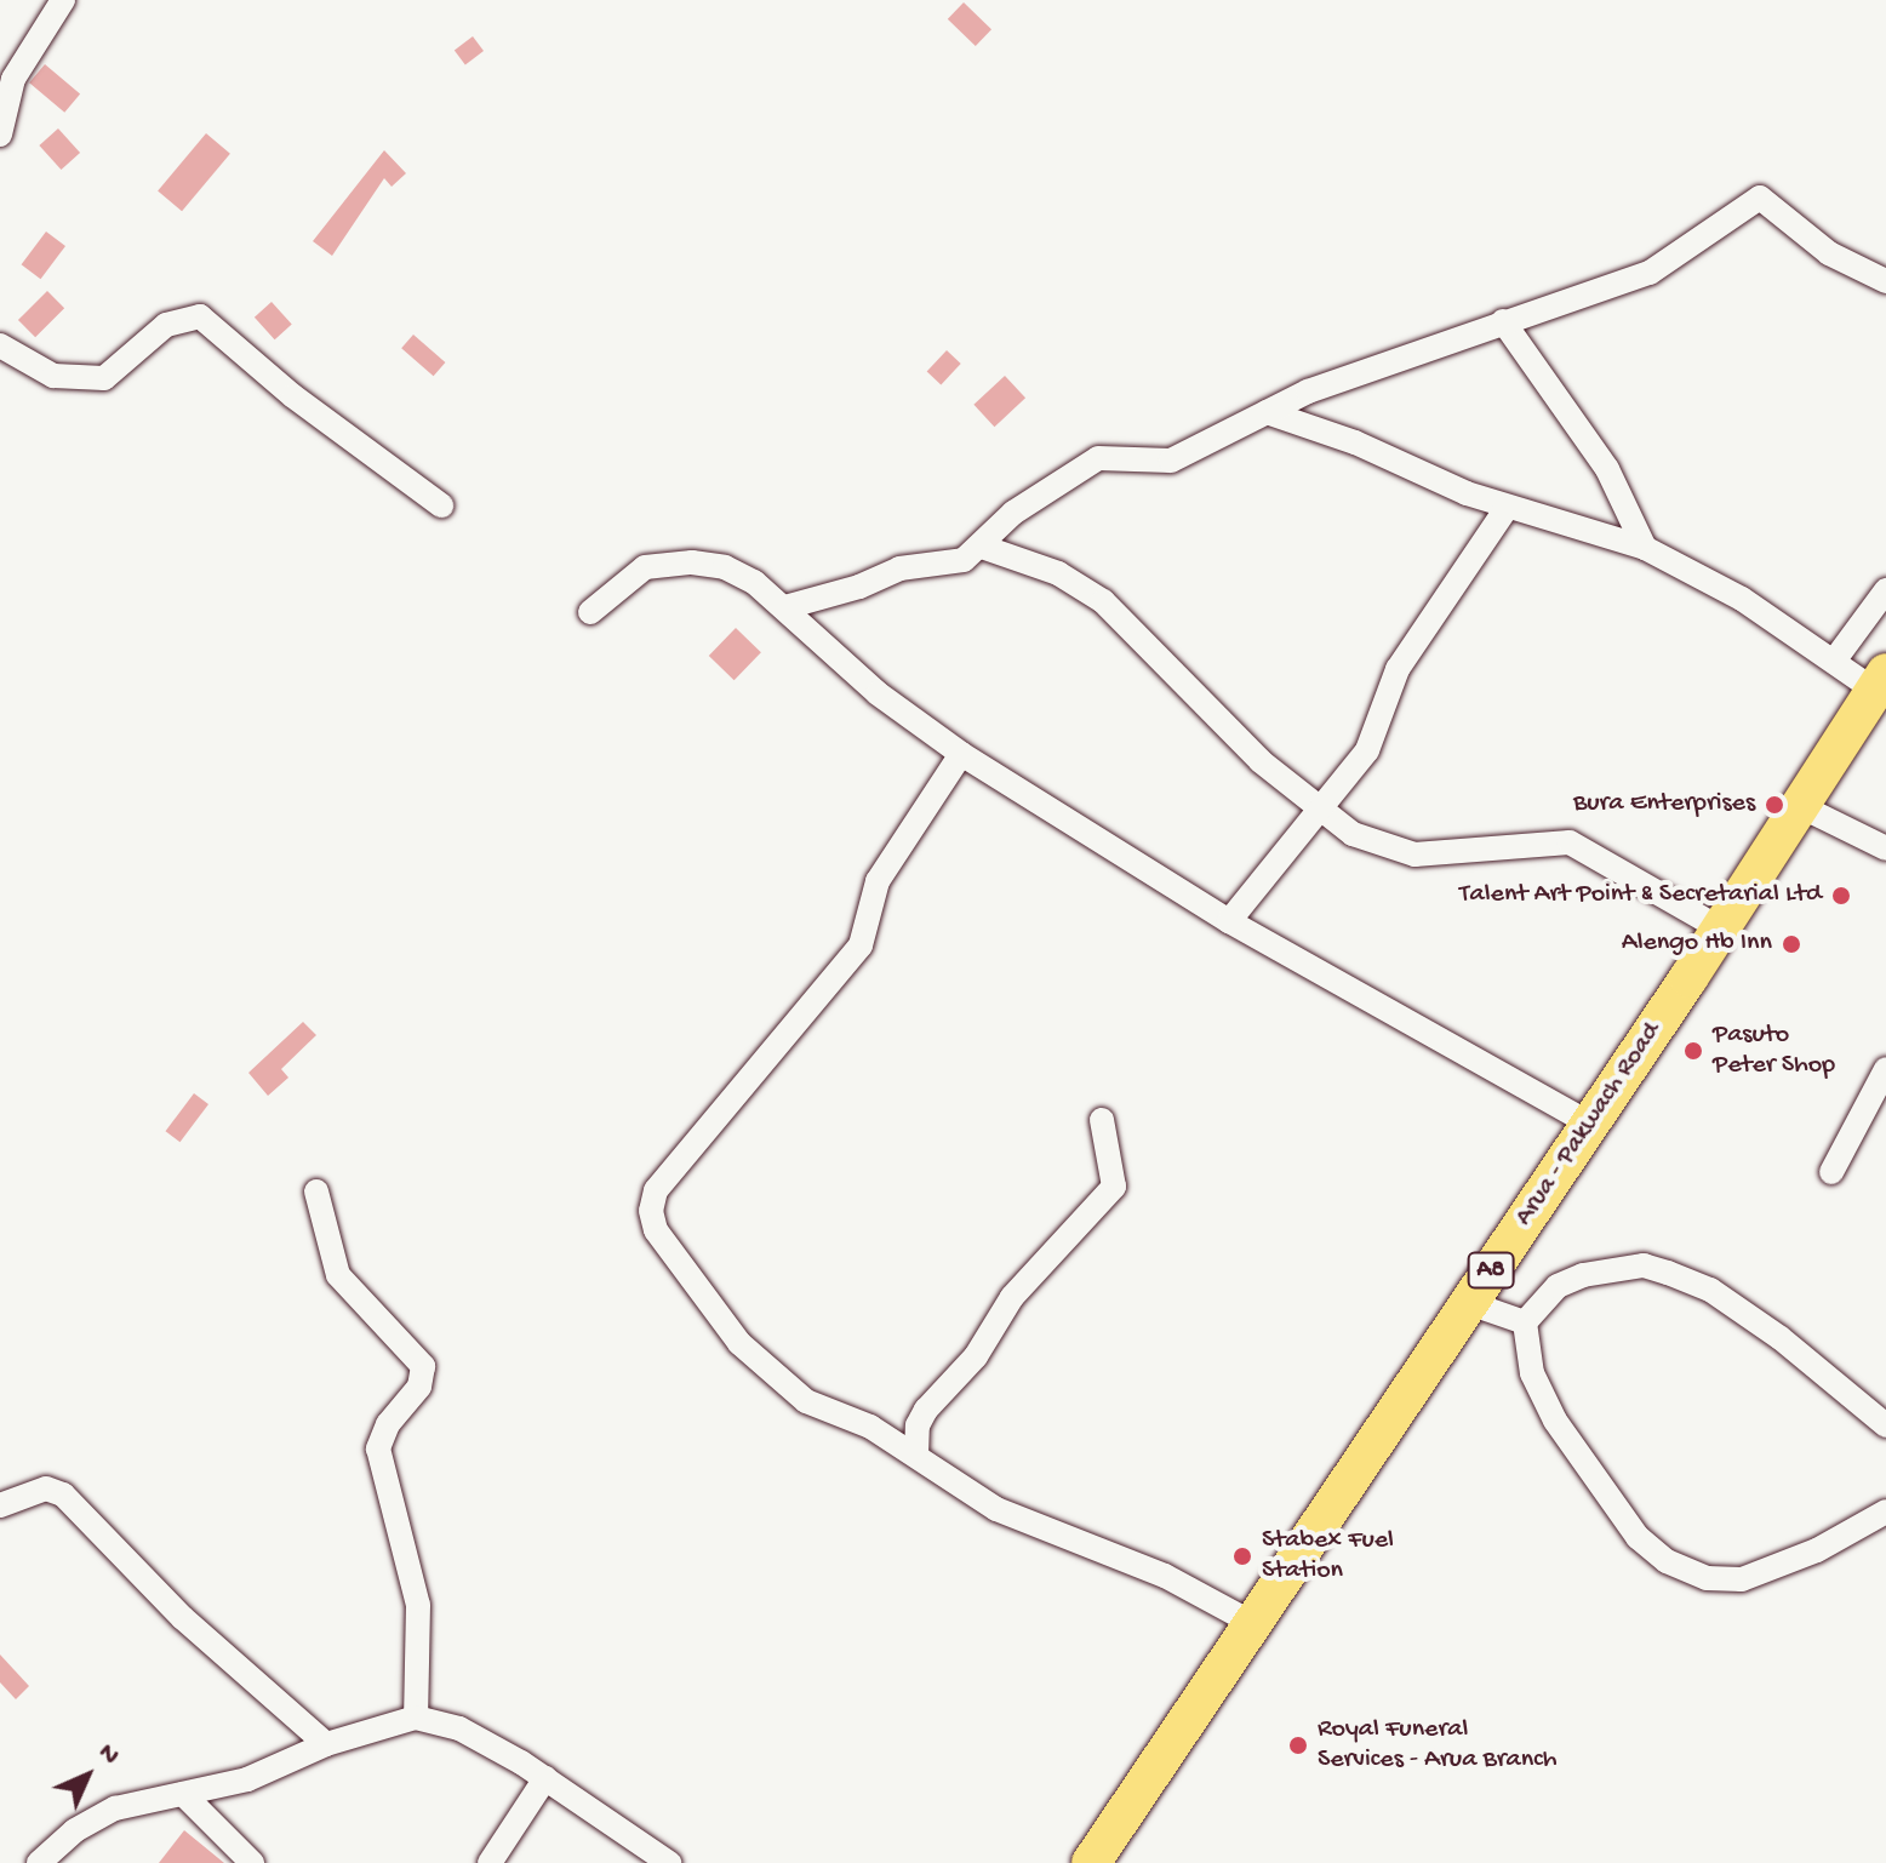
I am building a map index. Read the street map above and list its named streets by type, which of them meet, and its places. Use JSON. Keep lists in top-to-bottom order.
{
  "streets": {
    "main road": ["Arua - Pakwach Road", "A8"]
  },
  "places": [
    "Bura Enterprises",
    "Talent Art Point & Secretarial Ltd",
    "Alengo Hb Inn",
    "Pasuto Peter Shop",
    "Stabex Fuel Station",
    "Royal Funeral Services - Arua Branch"
  ],
  "north": "top right"
}
